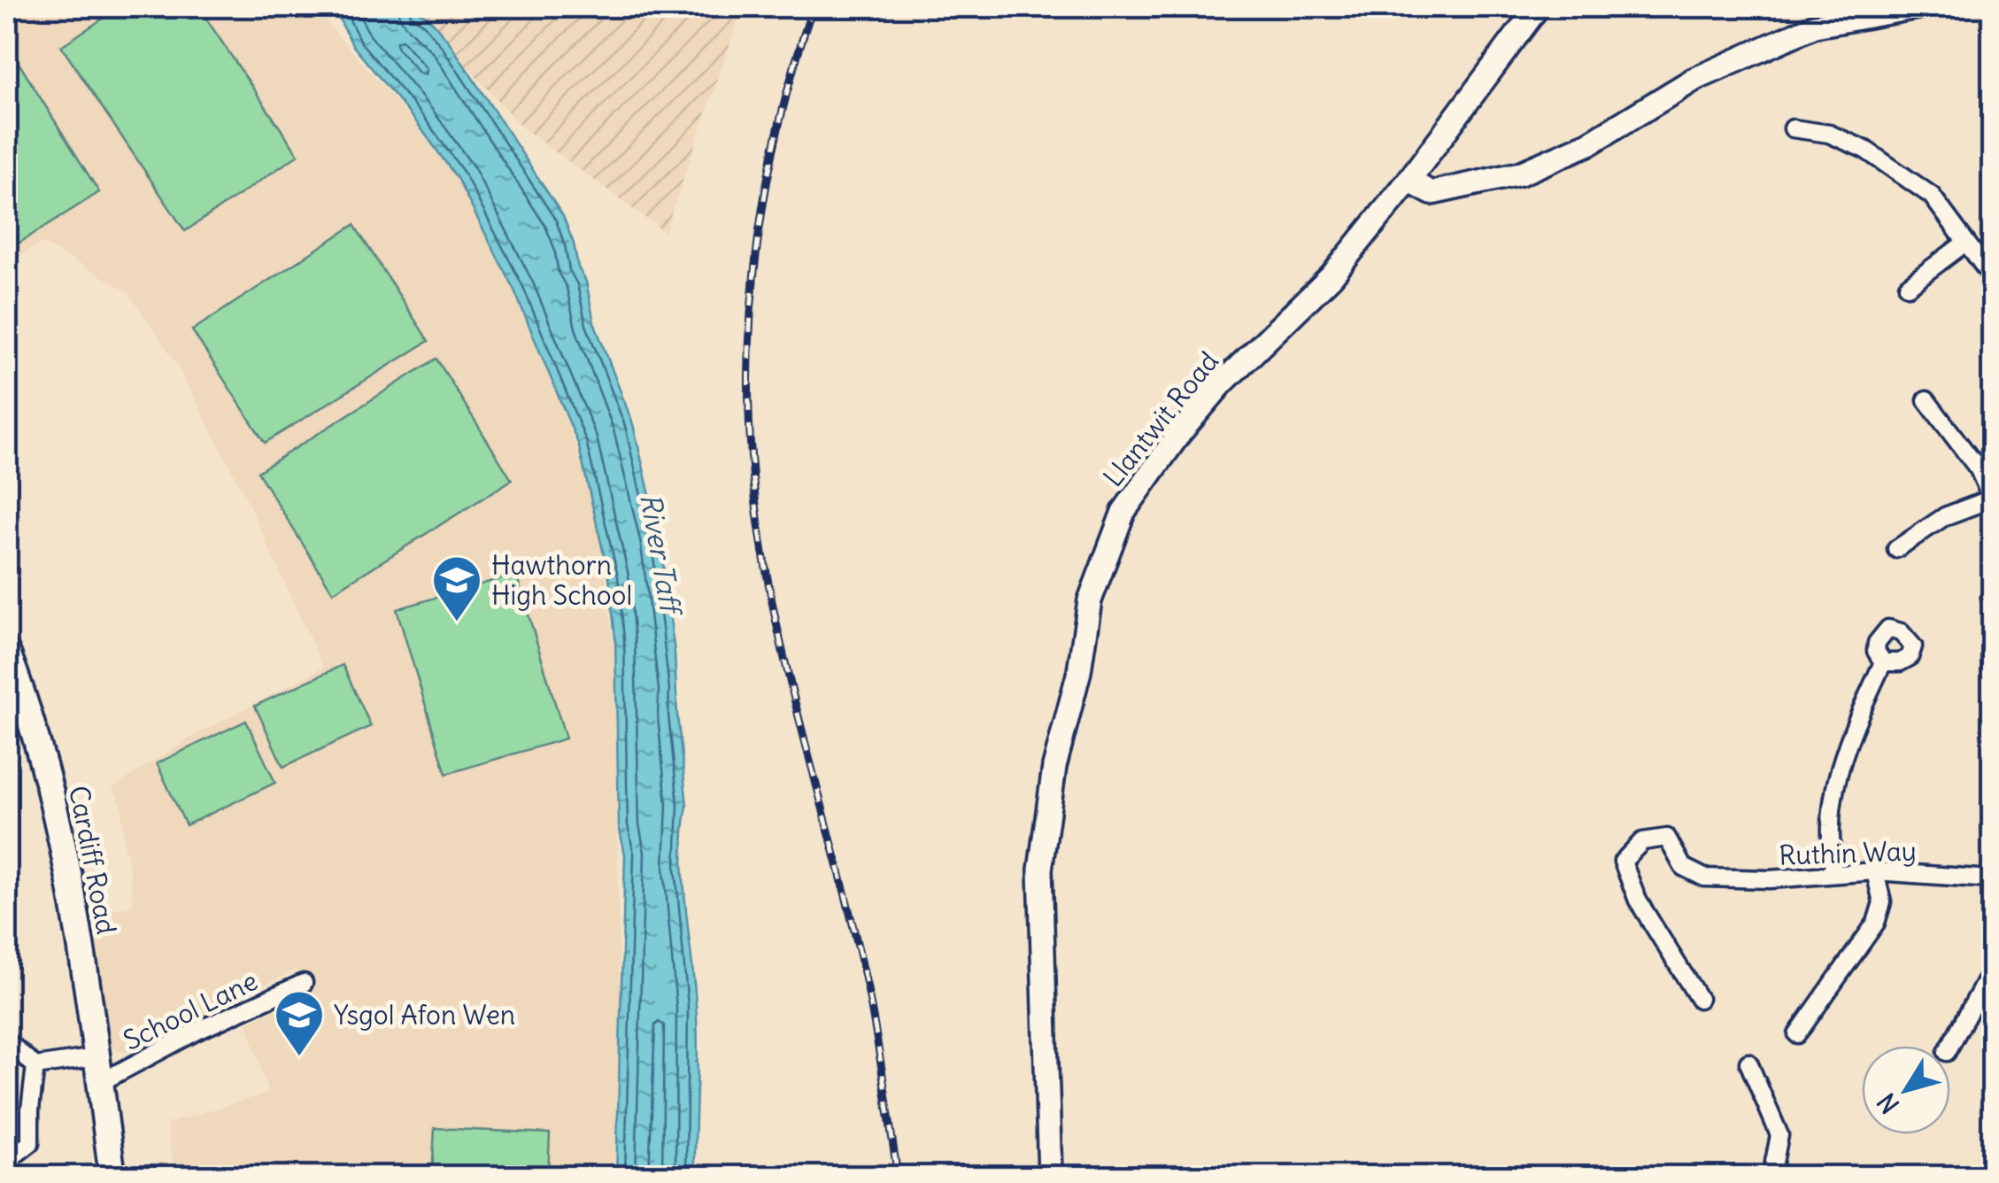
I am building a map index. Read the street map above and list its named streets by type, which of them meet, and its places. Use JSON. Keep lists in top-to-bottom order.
{
  "streets": {
    "main road": ["Llantwit Road", "Cardiff Road"],
    "street": ["Ruthin Way", "School Lane"]
  },
  "crossings": [
    ["Cardiff Road", "School Lane"]
  ],
  "water": ["River Taff"],
  "places": {
    "school or university": ["Hawthorn High School", "Ysgol Afon Wen"]
  },
  "north": "bottom left"
}
